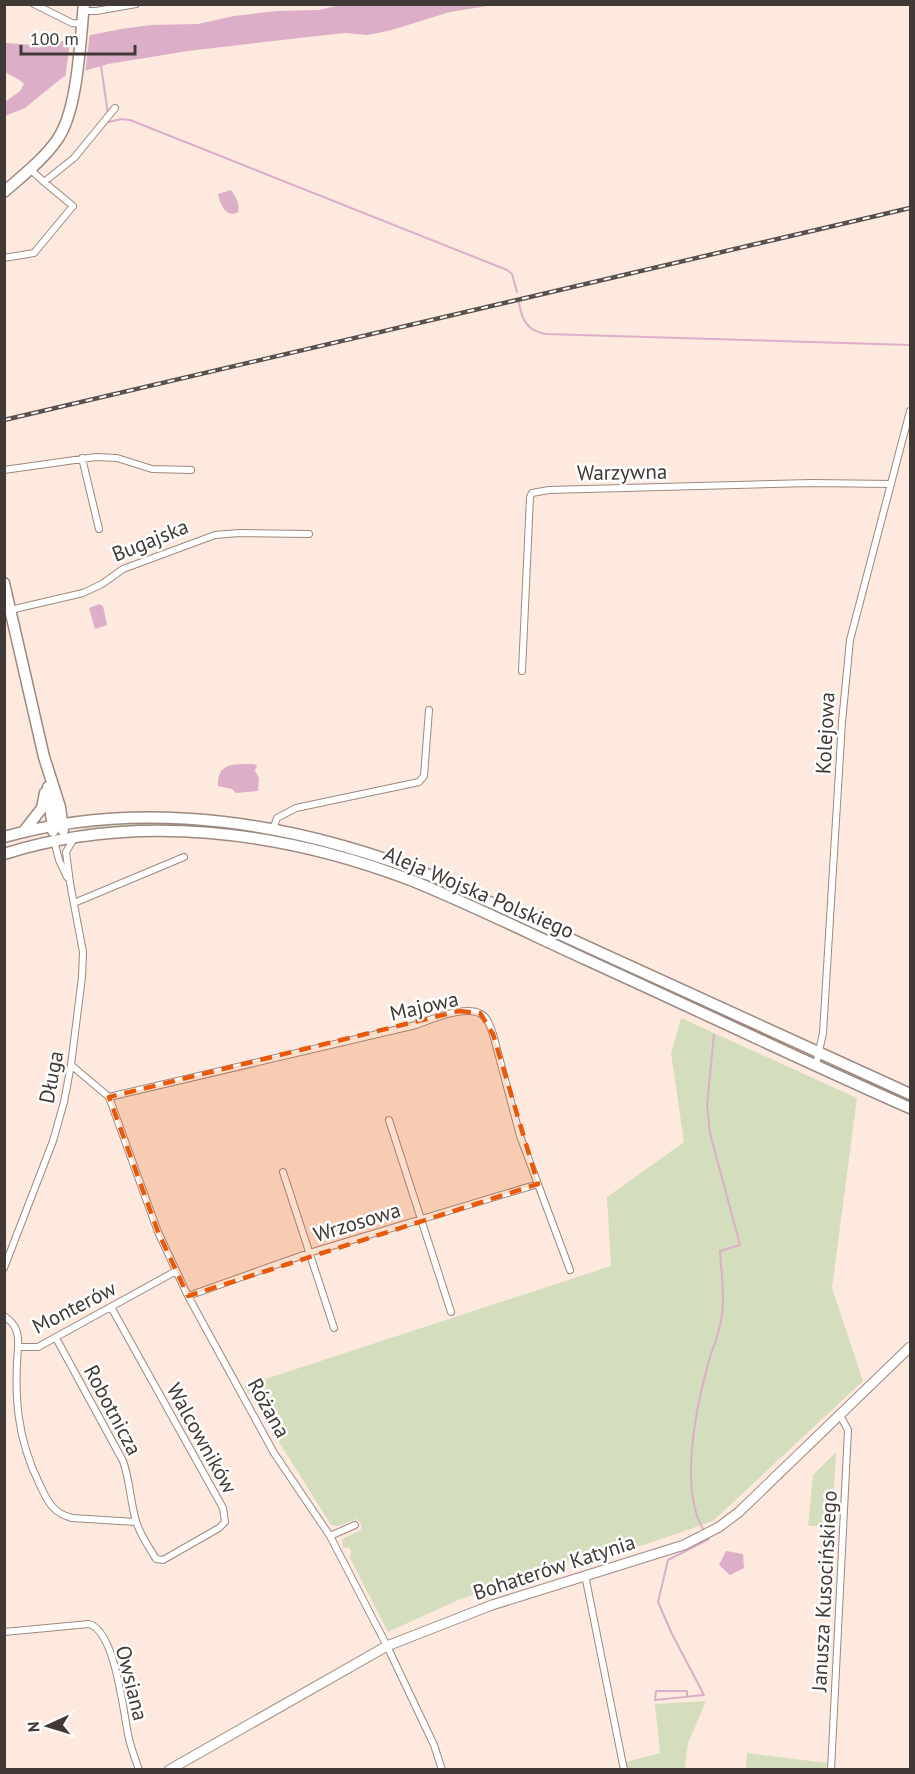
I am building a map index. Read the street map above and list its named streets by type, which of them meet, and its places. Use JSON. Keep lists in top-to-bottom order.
{
  "streets": {
    "main road": ["Aleja Wojska Polskiego"],
    "street": [
      "Warzywna",
      "Bugajska",
      "Kolejowa",
      "Majowa",
      "Długa",
      "Wrzosowa",
      "Monterów",
      "Różana",
      "Robotnicza",
      "Walcowników",
      "Bohaterów Katynia",
      "Janusza Kusocińskiego",
      "Owsiana"
    ]
  },
  "crossings": [
    ["Warzywna", "Kolejowa"],
    ["Kolejowa", "Aleja Wojska Polskiego"],
    ["Aleja Wojska Polskiego", "Długa"],
    ["Majowa", "Wrzosowa"],
    ["Majowa", "Różana"],
    ["Długa", "Różana"],
    ["Wrzosowa", "Różana"],
    ["Monterów", "Różana"],
    ["Monterów", "Robotnicza"],
    ["Monterów", "Walcowników"],
    ["Różana", "Bohaterów Katynia"],
    ["Robotnicza", "Walcowników"],
    ["Bohaterów Katynia", "Janusza Kusocińskiego"]
  ],
  "scale_bar": "100 m",
  "north": "left"
}
